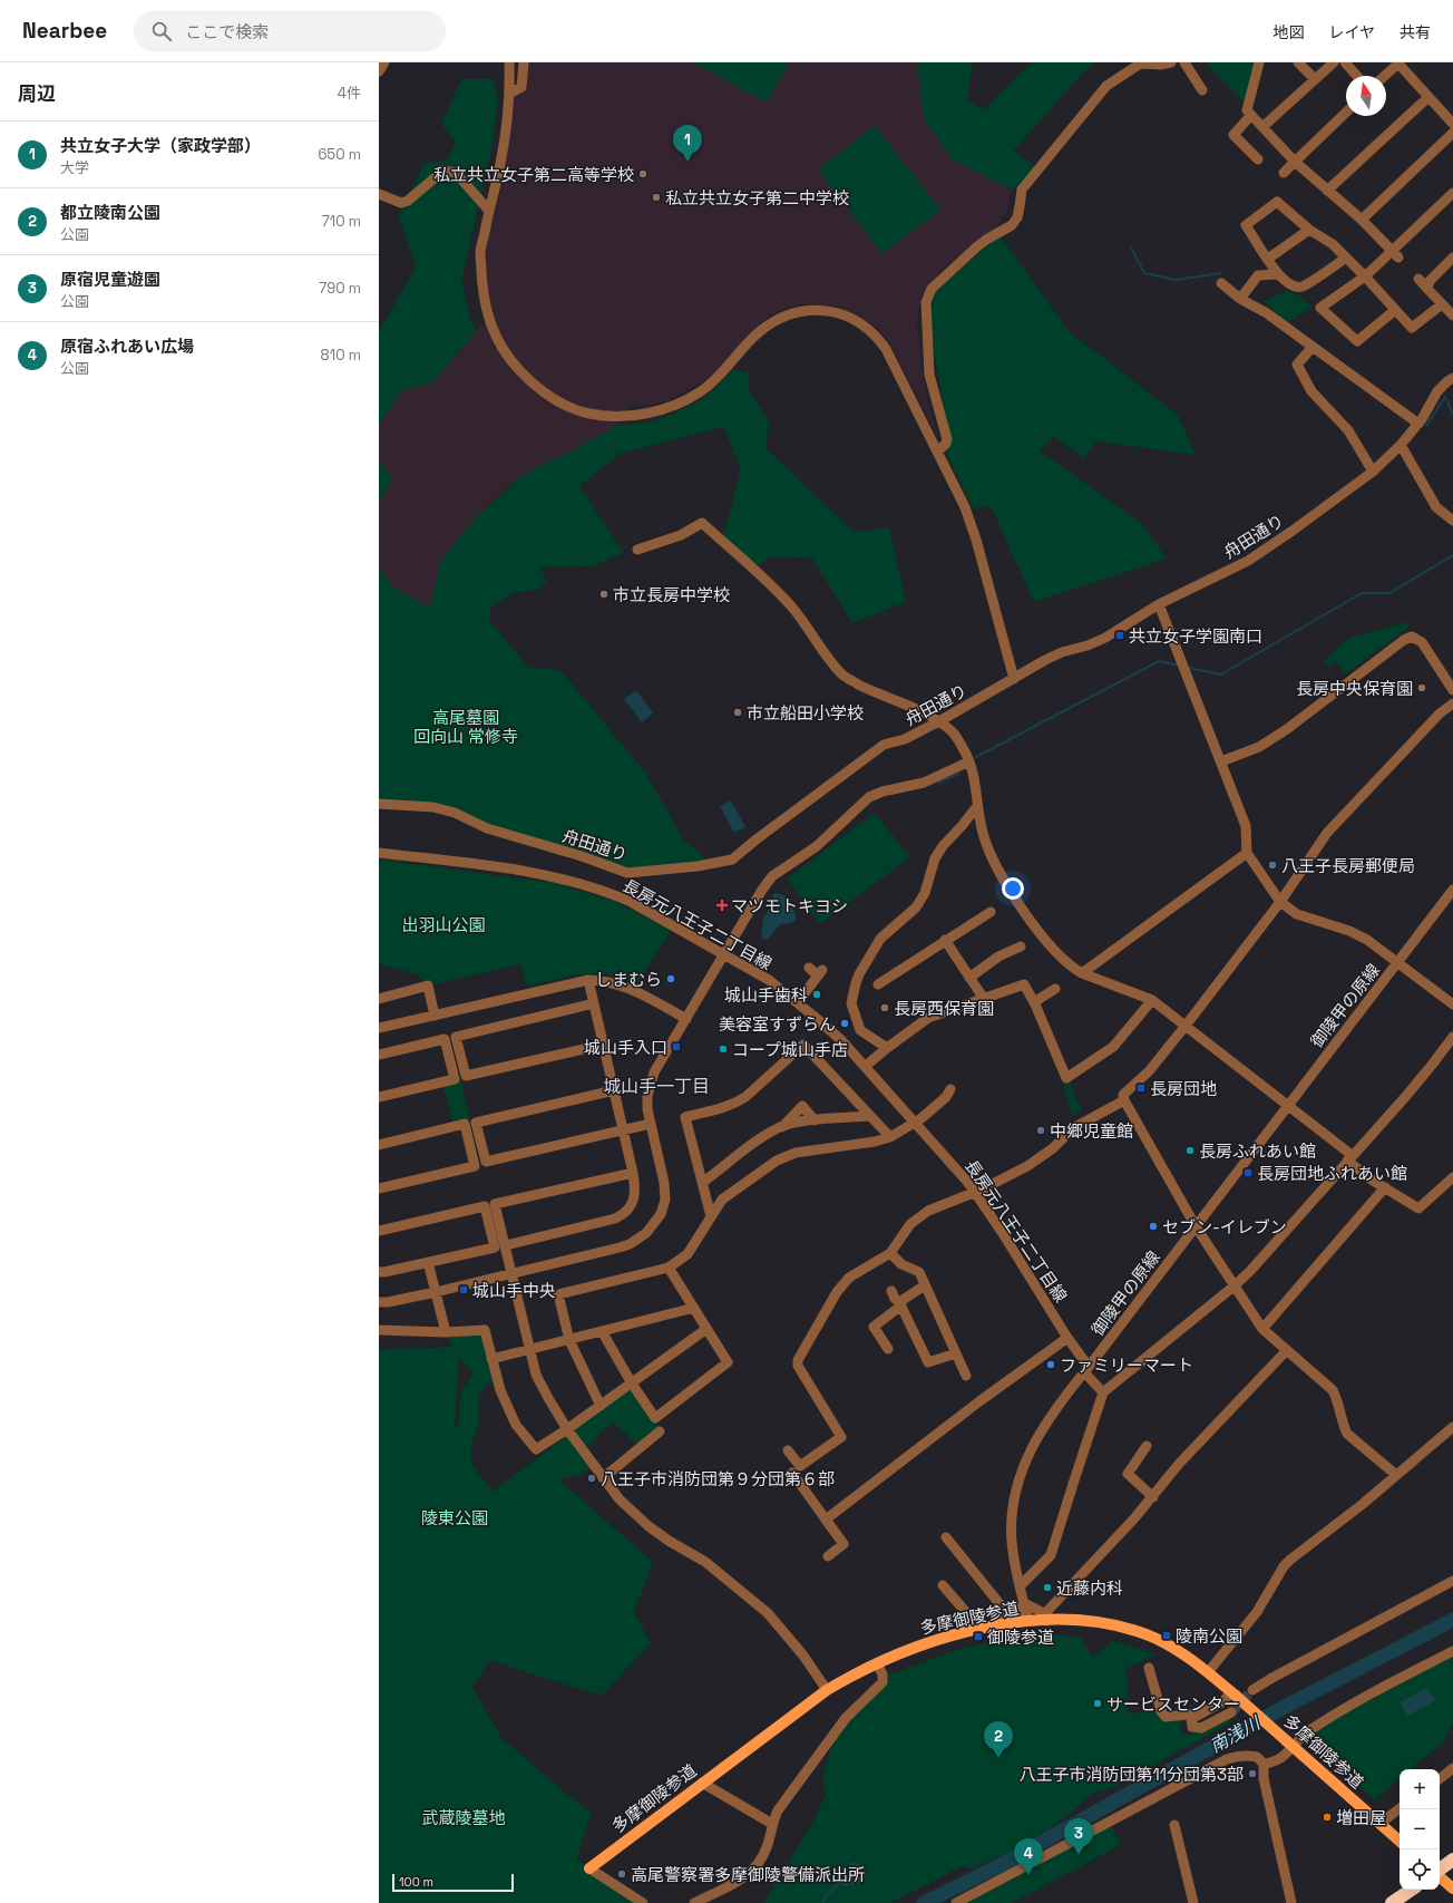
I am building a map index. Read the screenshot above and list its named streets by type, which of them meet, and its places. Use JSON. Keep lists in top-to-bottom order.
{
  "streets": {
    "main road": ["多摩御陵参道"],
    "street": ["舟田通り", "長房元八王子二丁目線", "御陵甲の原線"]
  },
  "crossings": [
    ["長房元八王子二丁目線", "御陵甲の原線"],
    ["御陵甲の原線", "多摩御陵参道"]
  ],
  "districts": ["城山手一丁目"],
  "water": ["南浅川"],
  "parks": [
    "高尾墓園 回向山 常修寺",
    "出羽山公園",
    "陵東公園",
    "武蔵陵墓地"
  ],
  "places": {
    "other": [
      "私立共立女子第二高等学校",
      "私立共立女子第二中学校",
      "市立長房中学校",
      "長房中央保育園",
      "市立船田小学校",
      "八王子長房郵便局",
      "しまむら",
      "城山手歯科",
      "長房西保育園",
      "美容室すずらん",
      "コープ城山手店",
      "中郷児童館",
      "長房ふれあい館",
      "セブン-イレブン",
      "ファミリーマート",
      "八王子市消防団第９分団第６部",
      "近藤内科",
      "サービスセンター",
      "八王子市消防団第11分団第3部",
      "増田屋",
      "高尾警察署多摩御陵警備派出所"
    ],
    "transit": [
      "共立女子学園南口",
      "城山手入口",
      "長房団地",
      "長房団地ふれあい館",
      "城山手中央",
      "陵南公園",
      "御陵参道"
    ],
    "health": ["マツモトキヨシ"]
  },
  "scale_bar": "100 m",
  "north": "top",
  "page": {
    "header": "Nearbee",
    "search": "ここで検索",
    "nav": ["地図", "レイヤ", "共有"],
    "heading": ["周辺", "4件"],
    "list": [
      {
        "mark": "1",
        "name": "共立女子大学（家政学部）",
        "note": "大学",
        "value": "650 m"
      },
      {
        "mark": "2",
        "name": "都立陵南公園",
        "note": "公園",
        "value": "710 m"
      },
      {
        "mark": "3",
        "name": "原宿児童遊園",
        "note": "公園",
        "value": "790 m"
      },
      {
        "mark": "4",
        "name": "原宿ふれあい広場",
        "note": "公園",
        "value": "810 m"
      }
    ],
    "pins": [
      "1",
      "2",
      "3",
      "4"
    ],
    "map_buttons": ["+", "−"],
    "scale": "100 m"
  }
}
